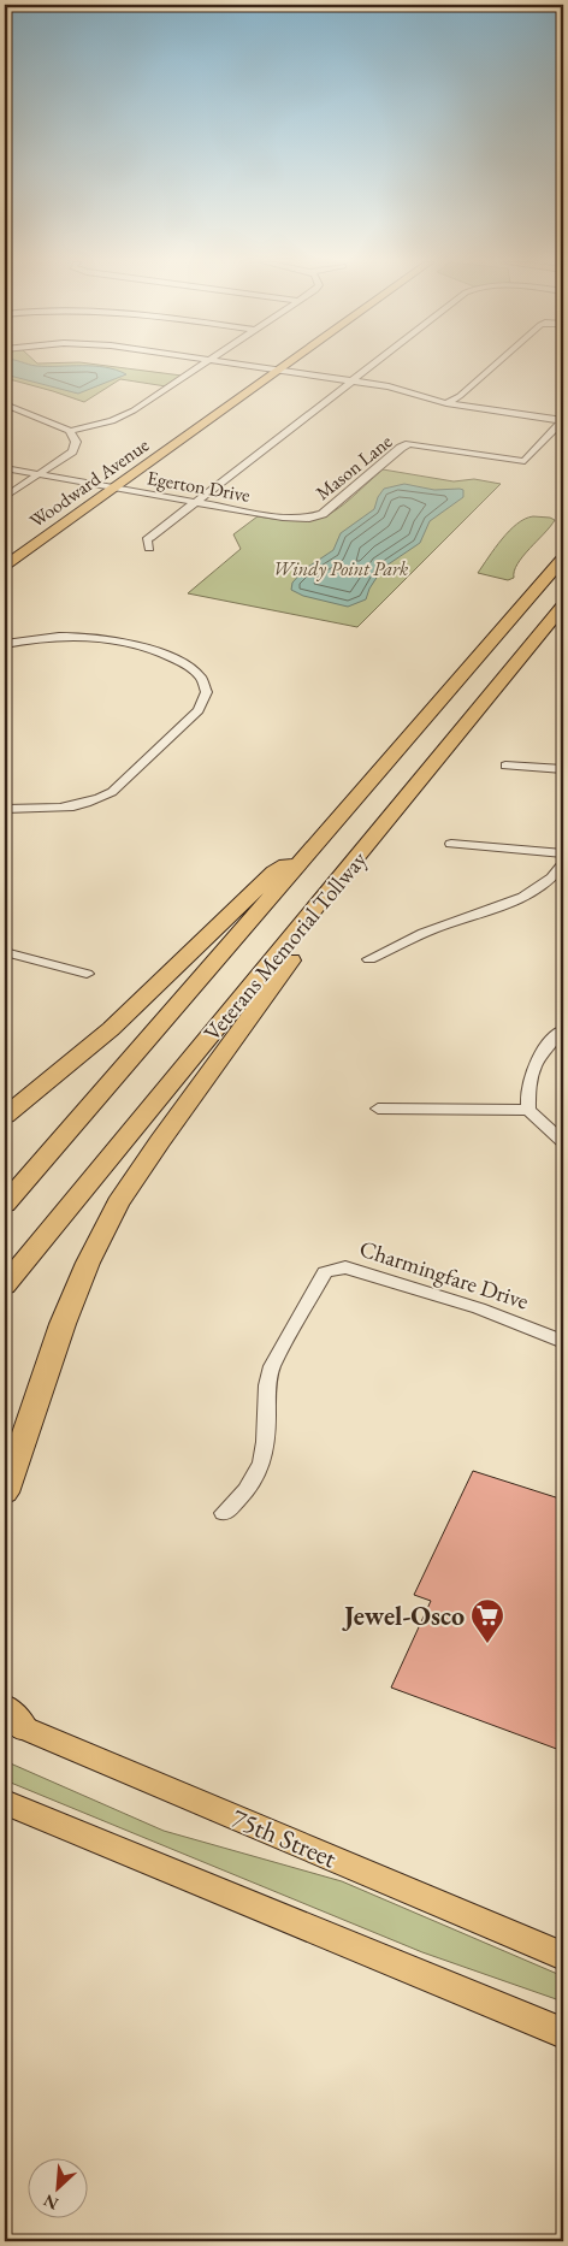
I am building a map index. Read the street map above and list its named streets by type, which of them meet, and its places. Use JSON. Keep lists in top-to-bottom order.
{
  "streets": {
    "highway": ["Veterans Memorial Tollway"],
    "main road": ["Woodward Avenue", "75th Street"],
    "street": ["Mason Lane", "Egerton Drive", "Charmingfare Drive"]
  },
  "crossings": [
    ["Mason Lane", "Egerton Drive"],
    ["Woodward Avenue", "Egerton Drive"]
  ],
  "parks": ["Windy Point Park"],
  "places": {
    "supermarket": ["Jewel-Osco"]
  },
  "north": "bottom left"
}
